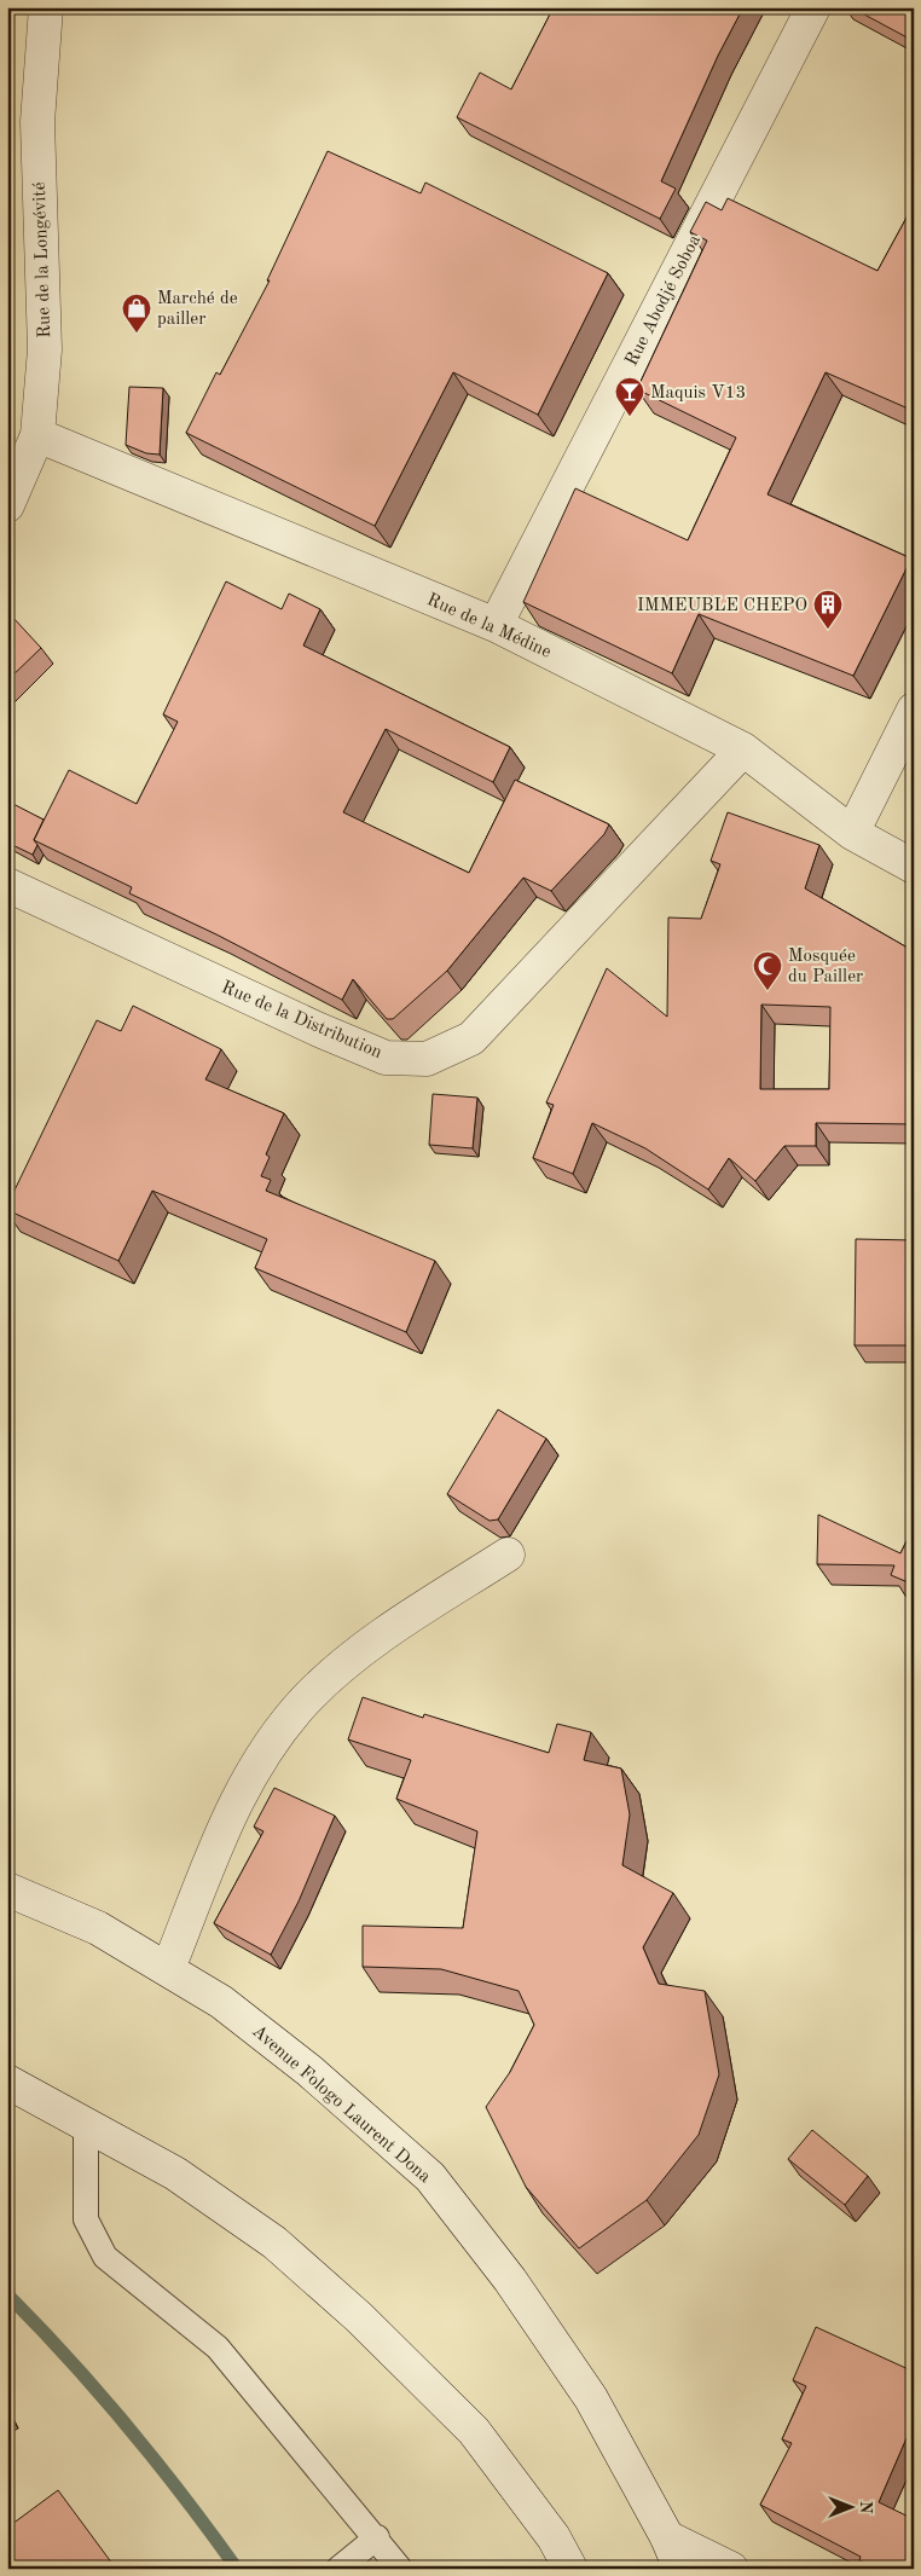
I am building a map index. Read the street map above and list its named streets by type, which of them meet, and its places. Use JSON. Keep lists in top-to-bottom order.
{
  "streets": {
    "street": [
      "Rue de la Longévité",
      "Rue Abodjé Soboa",
      "Rue de la Médine",
      "Rue de la Distribution",
      "Avenue Fologo Laurent Dona"
    ]
  },
  "crossings": [
    ["Rue de la Longévité", "Rue de la Médine"],
    ["Rue Abodjé Soboa", "Rue de la Médine"],
    ["Rue de la Médine", "Rue de la Distribution"]
  ],
  "places": {
    "shop": ["Marché de pailler"],
    "bar": ["Maquis V13"],
    "building": ["IMMEUBLE CHEPO"],
    "mosque": ["Mosquée du Pailler"]
  },
  "north": "right"
}
